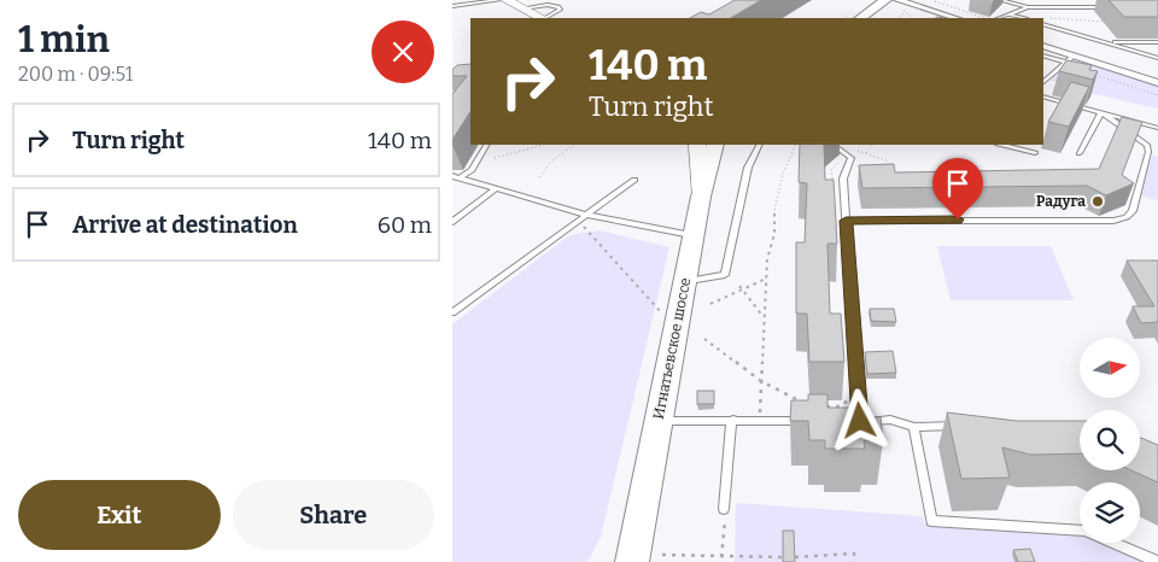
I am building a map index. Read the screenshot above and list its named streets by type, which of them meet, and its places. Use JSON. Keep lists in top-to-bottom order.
{
  "streets": {
    "main road": ["Игнатьевское шоссе"]
  },
  "places": ["Радуга"],
  "north": "right",
  "page": {
    "heading": ["1 min", "200 m · 09:51"],
    "turn": ["140 m", "Turn right"],
    "list": [
      {
        "name": "Turn right",
        "value": "140 m"
      },
      {
        "name": "Arrive at destination",
        "value": "60 m"
      }
    ],
    "buttons": ["Exit", "Share"]
  }
}
